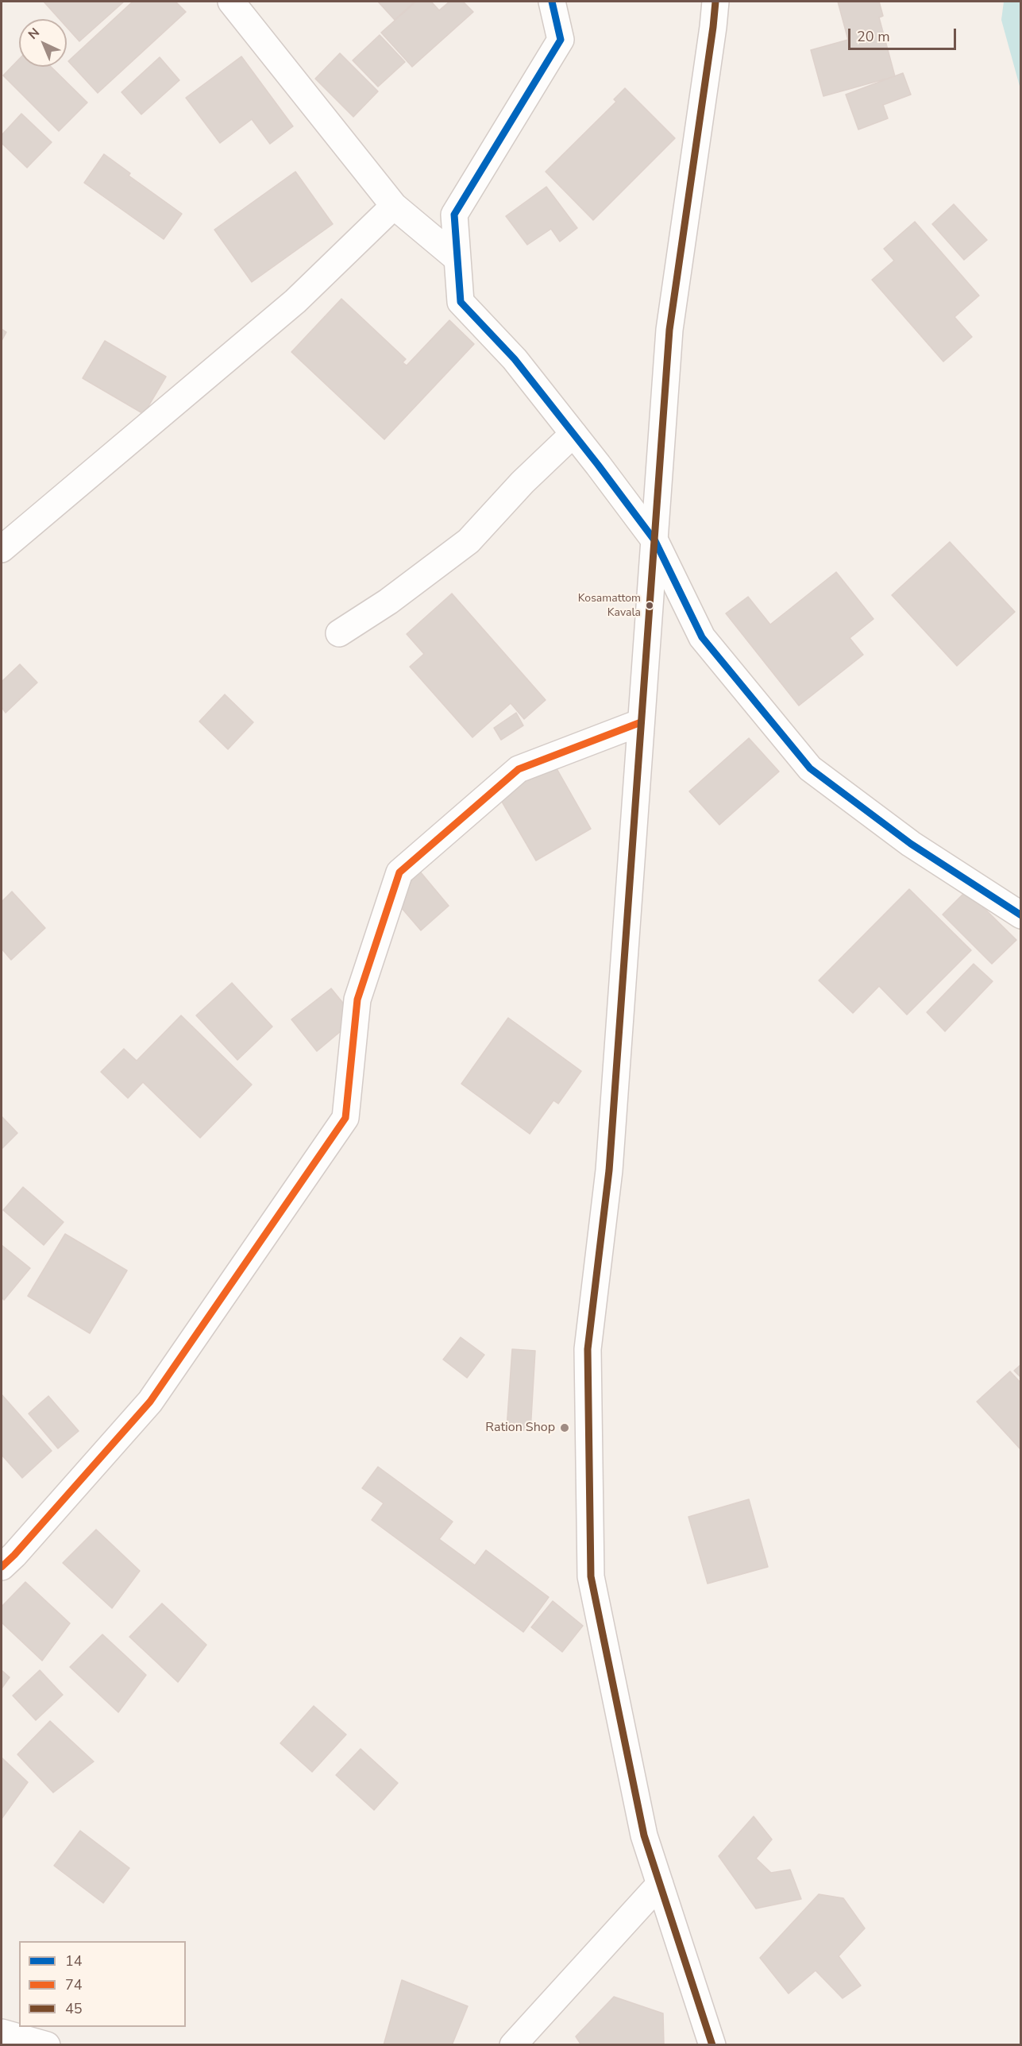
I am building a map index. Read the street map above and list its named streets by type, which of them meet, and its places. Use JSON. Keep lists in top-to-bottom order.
{
  "places": ["Kosamattom Kavala", "Ration Shop"],
  "lines": ["transit line 14", "transit line 45", "transit line 74"],
  "legend": ["14", "74", "45"],
  "scale_bar": "20 m",
  "north": "top left"
}
